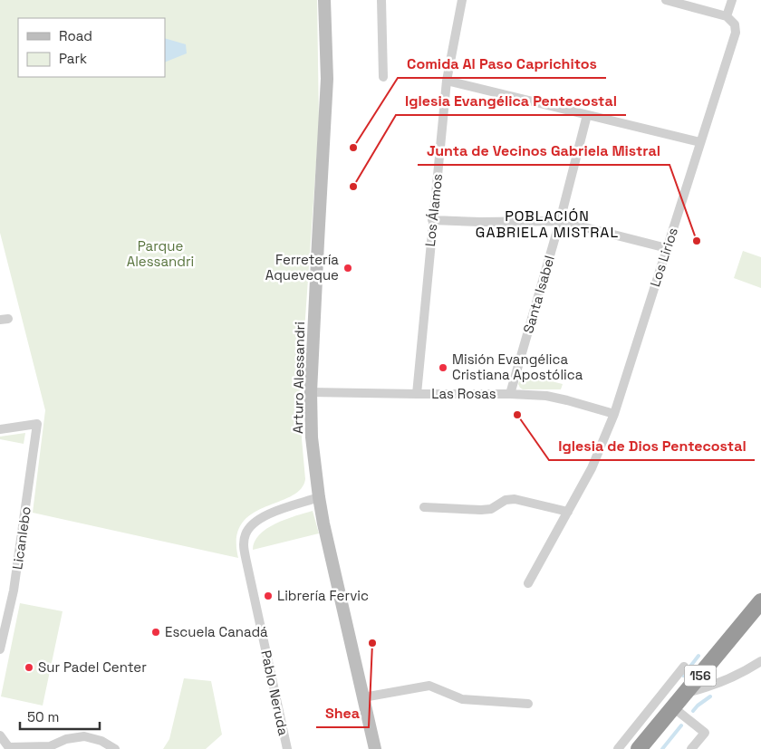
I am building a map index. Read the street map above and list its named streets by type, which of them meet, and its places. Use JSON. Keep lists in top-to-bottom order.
{
  "streets": {
    "highway": ["156"],
    "street": [
      "Los Álamos",
      "Los Lirios",
      "Santa Isabel",
      "Arturo Alessandri",
      "Las Rosas",
      "Licanlebo",
      "Pablo Neruda"
    ]
  },
  "crossings": [
    ["Los Álamos", "Las Rosas"],
    ["Los Lirios", "Las Rosas"],
    ["Santa Isabel", "Las Rosas"],
    ["Arturo Alessandri", "Las Rosas"],
    ["Arturo Alessandri", "Pablo Neruda"]
  ],
  "districts": ["POBLACIÓN GABRIELA MISTRAL"],
  "parks": ["Parque Alessandri"],
  "places": [
    "Comida Al Paso Caprichitos",
    "Iglesia Evangélica Pentecostal",
    "Junta de Vecinos Gabriela Mistral",
    "Ferretería Aqueveque",
    "Misión Evangélica Cristiana Apostólica",
    "Iglesia de Dios Pentecostal",
    "Librería Fervic",
    "Escuela Canadá",
    "Shea",
    "Sur Padel Center"
  ],
  "legend": ["Road", "Park"],
  "scale_bar": "50 m"
}
